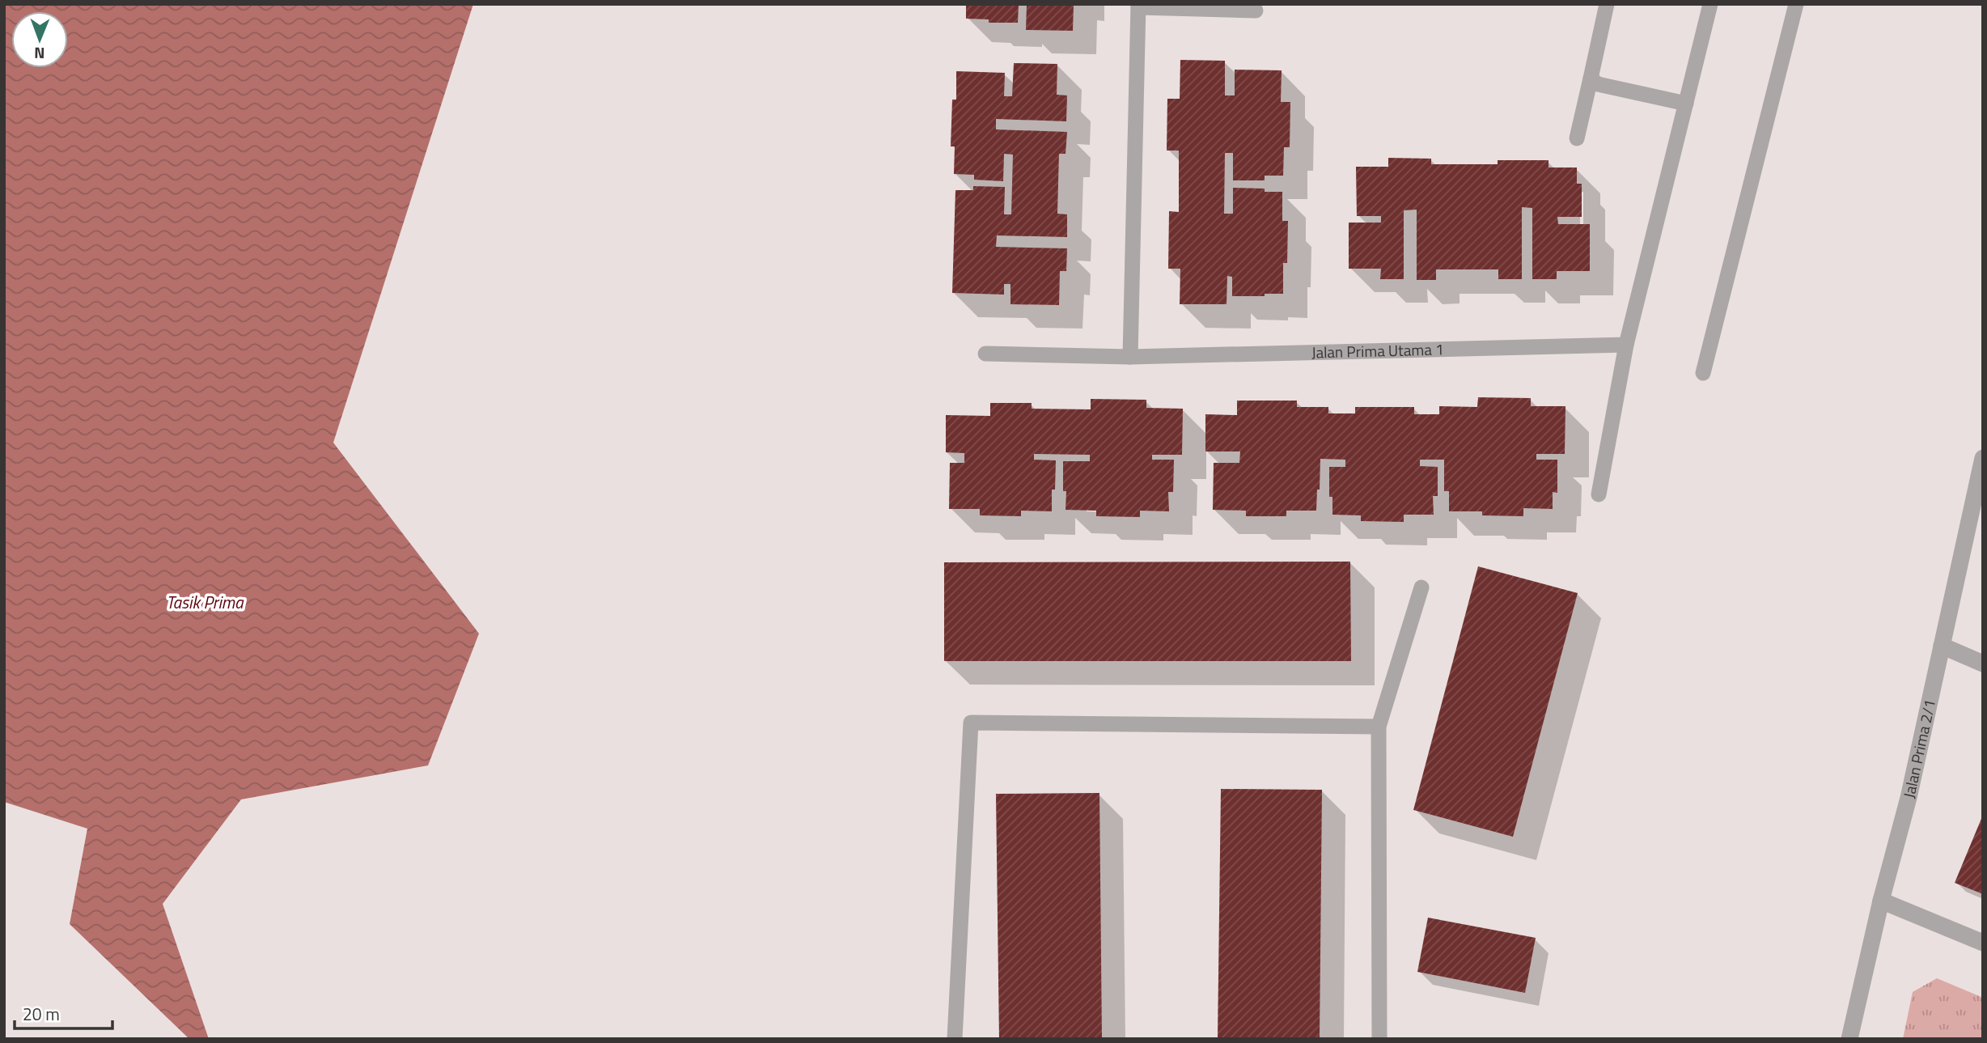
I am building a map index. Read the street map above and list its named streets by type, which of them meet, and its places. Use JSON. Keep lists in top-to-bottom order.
{
  "streets": {
    "street": ["Jalan Prima 2/1"],
    "lane": ["Jalan Prima Utama 1"]
  },
  "water": ["Tasik Prima"],
  "scale_bar": "20 m",
  "north": "bottom"
}
